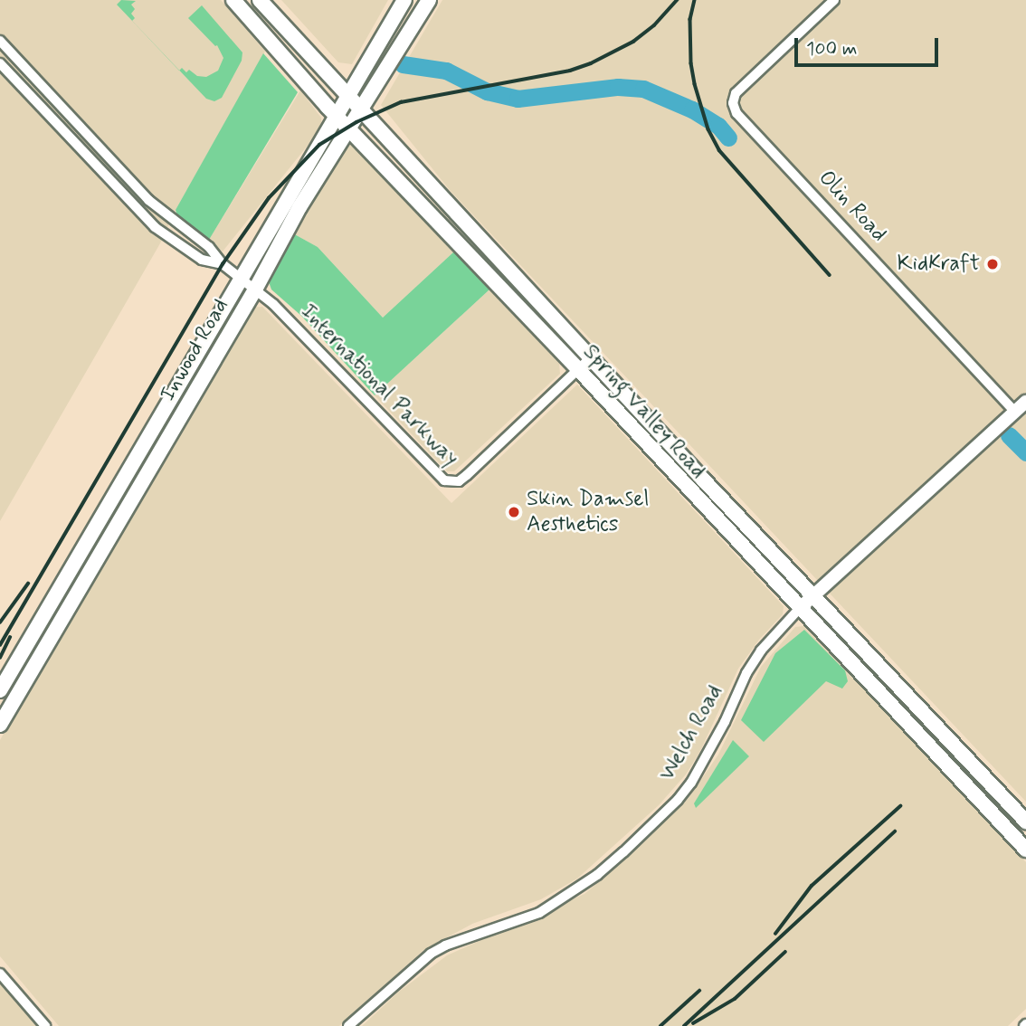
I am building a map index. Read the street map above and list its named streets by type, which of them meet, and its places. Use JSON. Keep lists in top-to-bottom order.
{
  "streets": {
    "main road": ["Inwood Road", "Spring Valley Road"],
    "street": ["Olin Road", "International Parkway", "Welch Road"]
  },
  "crossings": [
    ["Olin Road", "Welch Road"],
    ["Inwood Road", "International Parkway"],
    ["Inwood Road", "Spring Valley Road"],
    ["International Parkway", "Spring Valley Road"],
    ["Spring Valley Road", "Welch Road"]
  ],
  "places": ["KidKraft", "Skin Damsel Aesthetics"],
  "scale_bar": "100 m"
}
